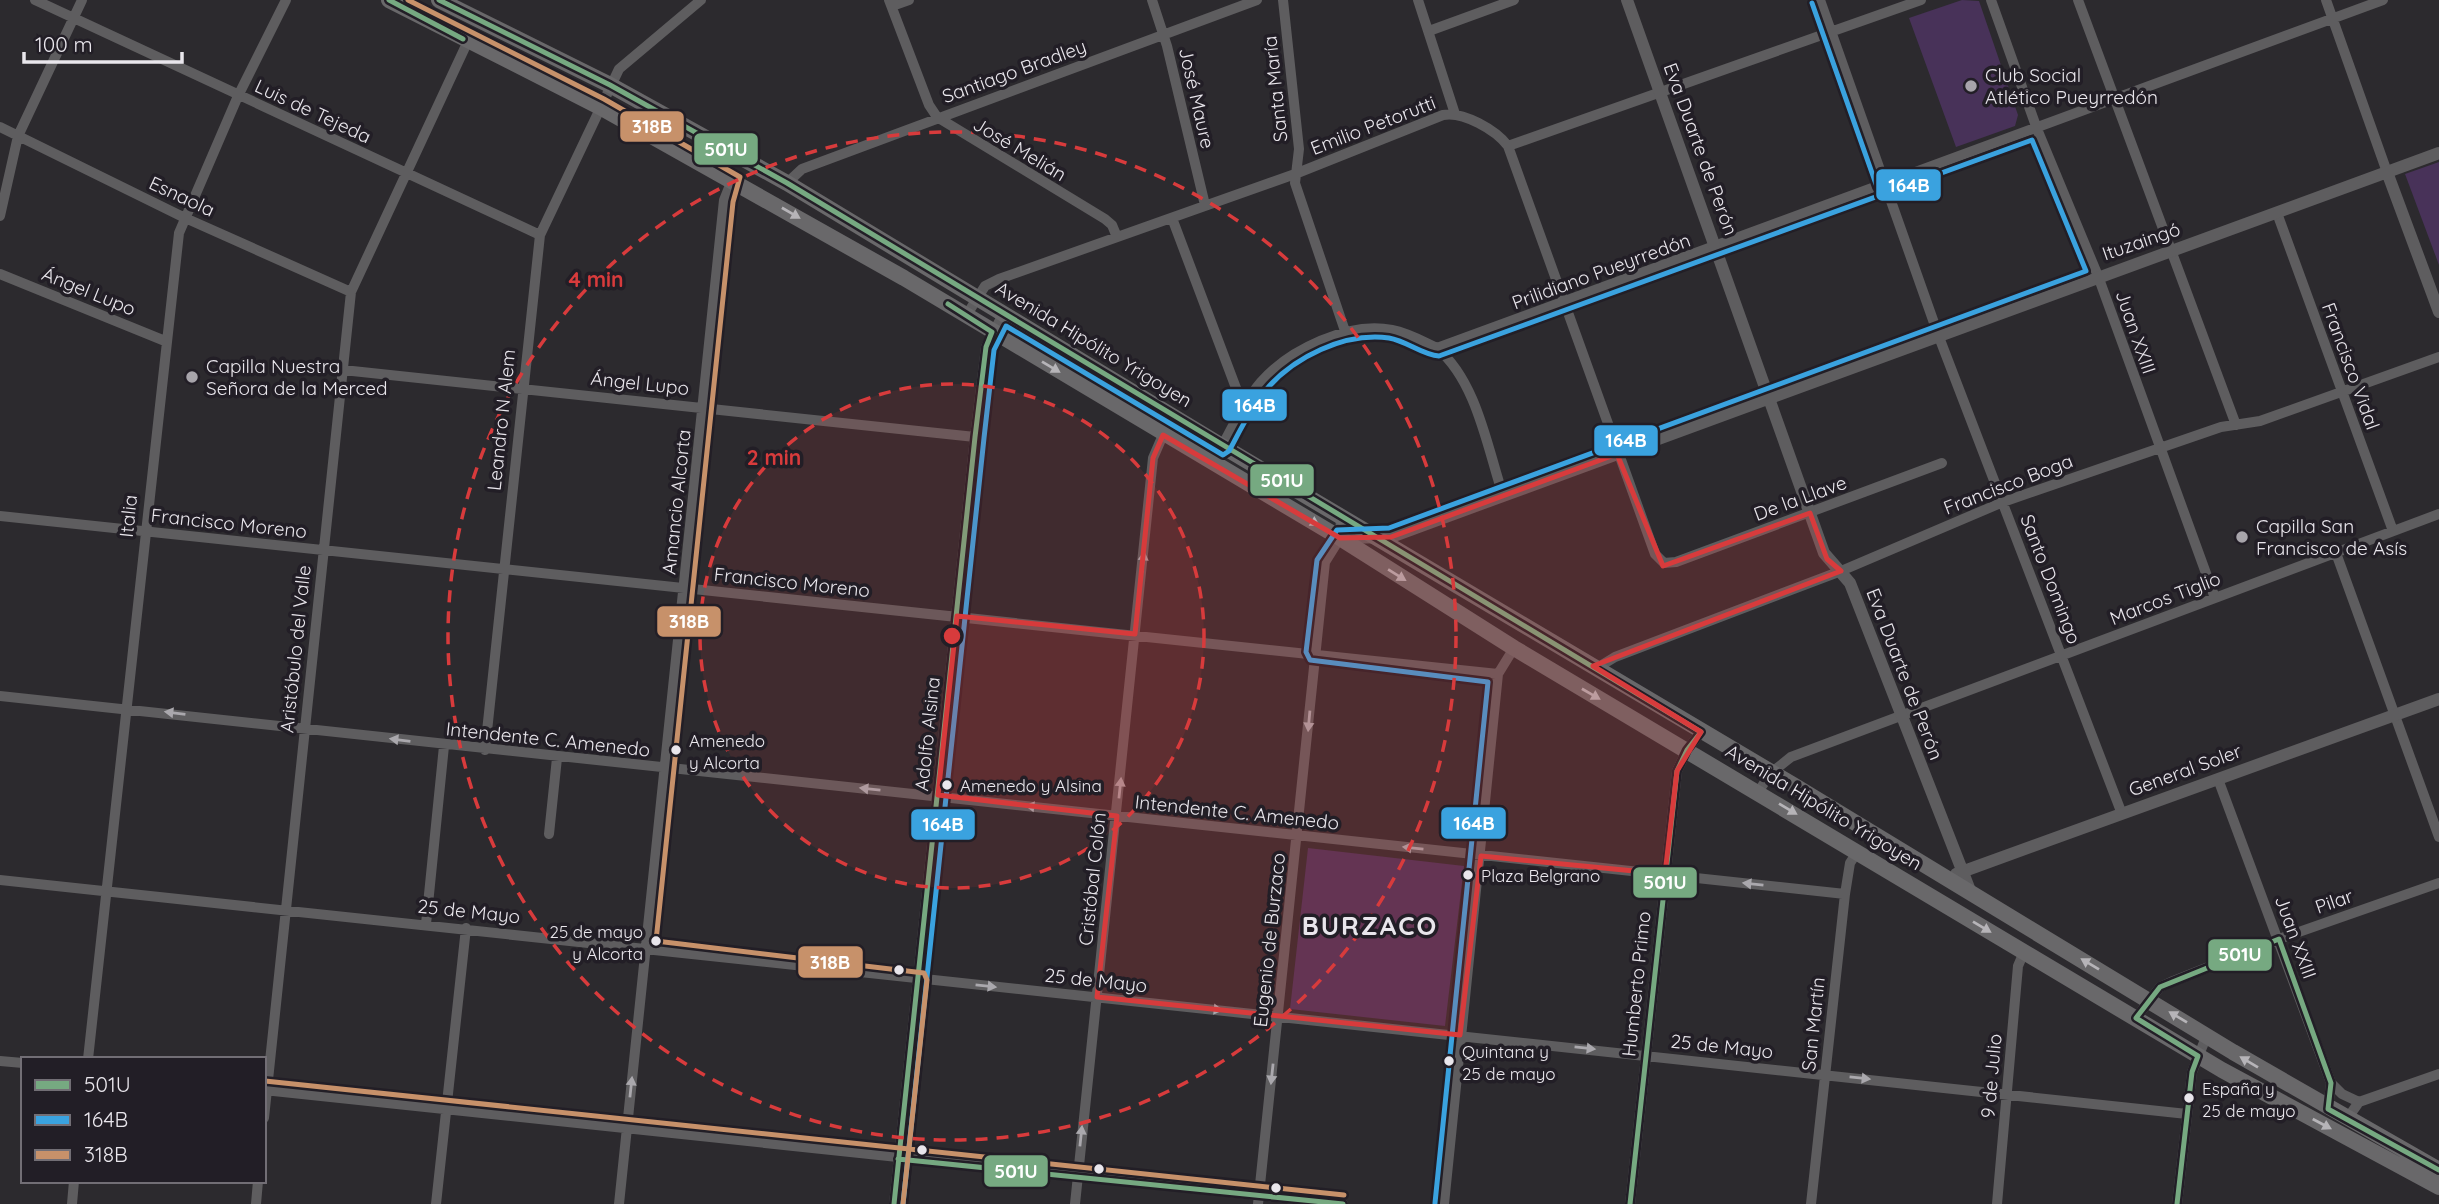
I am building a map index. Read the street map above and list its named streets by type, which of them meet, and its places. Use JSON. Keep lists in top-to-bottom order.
{
  "streets": {
    "main road": ["Avenida Hipólito Yrigoyen"],
    "street": [
      "Santiago Bradley",
      "Santa María",
      "José Maure",
      "Luis de Tejeda",
      "Emilio Petorutti",
      "José Melián",
      "Eva Duarte de Perón",
      "Esnaola",
      "Ituzaingó",
      "Prilidiano Pueyrredón",
      "Ángel Lupo",
      "Juan XXIII",
      "Francisco Vidal",
      "Leandro N Alem",
      "Francisco Boga",
      "De la Llave",
      "Amancio Alcorta",
      "Italia",
      "Francisco Moreno",
      "Santo Domingo",
      "Marcos Tiglio",
      "Aristóbulo del Valle",
      "Adolfo Alsina",
      "Intendente C. Amenedo",
      "General Soler",
      "Cristóbal Colón",
      "Pilar",
      "25 de Mayo",
      "Eugenio de Burzaco",
      "Humberto Primo",
      "San Martín",
      "9 de Julio"
    ]
  },
  "crossings": [
    ["Santiago Bradley", "José Maure"],
    ["Santiago Bradley", "José Melián"],
    ["Santiago Bradley", "Avenida Hipólito Yrigoyen"],
    ["Santa María", "Emilio Petorutti"],
    ["José Maure", "Emilio Petorutti"],
    ["Luis de Tejeda", "Leandro N Alem"],
    ["Luis de Tejeda", "Italia"],
    ["Luis de Tejeda", "Aristóbulo del Valle"],
    ["Emilio Petorutti", "José Melián"],
    ["Emilio Petorutti", "Avenida Hipólito Yrigoyen"],
    ["Eva Duarte de Perón", "Ituzaingó"],
    ["Eva Duarte de Perón", "Prilidiano Pueyrredón"],
    ["Eva Duarte de Perón", "Avenida Hipólito Yrigoyen"],
    ["Eva Duarte de Perón", "Francisco Boga"],
    ["Eva Duarte de Perón", "De la Llave"],
    ["Eva Duarte de Perón", "Marcos Tiglio"],
    ["Eva Duarte de Perón", "General Soler"],
    ["Esnaola", "Italia"],
    ["Esnaola", "Aristóbulo del Valle"],
    ["Ituzaingó", "Juan XXIII"],
    ["Ituzaingó", "Avenida Hipólito Yrigoyen"],
    ["Ituzaingó", "Francisco Vidal"],
    ["Ituzaingó", "De la Llave"],
    ["Ituzaingó", "Santo Domingo"],
    ["Ituzaingó", "Eugenio de Burzaco"],
    ["Prilidiano Pueyrredón", "Juan XXIII"],
    ["Prilidiano Pueyrredón", "Santo Domingo"],
    ["Ángel Lupo", "Leandro N Alem"],
    ["Ángel Lupo", "Amancio Alcorta"],
    ["Ángel Lupo", "Italia"],
    ["Ángel Lupo", "Aristóbulo del Valle"],
    ["Ángel Lupo", "Adolfo Alsina"],
    ["Juan XXIII", "Avenida Hipólito Yrigoyen"],
    ["Juan XXIII", "Francisco Boga"],
    ["Juan XXIII", "Marcos Tiglio"],
    ["Juan XXIII", "General Soler"],
    ["Juan XXIII", "Pilar"],
    ["Avenida Hipólito Yrigoyen", "Leandro N Alem"],
    ["Avenida Hipólito Yrigoyen", "Francisco Boga"],
    ["Avenida Hipólito Yrigoyen", "Amancio Alcorta"],
    ["Avenida Hipólito Yrigoyen", "Marcos Tiglio"],
    ["Avenida Hipólito Yrigoyen", "Aristóbulo del Valle"],
    ["Avenida Hipólito Yrigoyen", "Adolfo Alsina"],
    ["Avenida Hipólito Yrigoyen", "General Soler"],
    ["Avenida Hipólito Yrigoyen", "Cristóbal Colón"],
    ["Avenida Hipólito Yrigoyen", "Pilar"],
    ["Avenida Hipólito Yrigoyen", "Eugenio de Burzaco"],
    ["Avenida Hipólito Yrigoyen", "Humberto Primo"],
    ["Avenida Hipólito Yrigoyen", "San Martín"],
    ["Avenida Hipólito Yrigoyen", "9 de Julio"],
    ["Francisco Vidal", "Francisco Boga"],
    ["Francisco Vidal", "Marcos Tiglio"],
    ["Leandro N Alem", "Francisco Moreno"],
    ["Leandro N Alem", "Intendente C. Amenedo"],
    ["Francisco Boga", "Santo Domingo"],
    ["Amancio Alcorta", "Francisco Moreno"],
    ["Amancio Alcorta", "Intendente C. Amenedo"],
    ["Amancio Alcorta", "25 de Mayo"],
    ["Italia", "Francisco Moreno"],
    ["Italia", "Intendente C. Amenedo"],
    ["Italia", "25 de Mayo"],
    ["Francisco Moreno", "Aristóbulo del Valle"],
    ["Francisco Moreno", "Adolfo Alsina"],
    ["Francisco Moreno", "Cristóbal Colón"],
    ["Francisco Moreno", "Eugenio de Burzaco"],
    ["Santo Domingo", "Marcos Tiglio"],
    ["Santo Domingo", "General Soler"],
    ["Aristóbulo del Valle", "Intendente C. Amenedo"],
    ["Aristóbulo del Valle", "25 de Mayo"],
    ["Adolfo Alsina", "Intendente C. Amenedo"],
    ["Adolfo Alsina", "25 de Mayo"],
    ["Intendente C. Amenedo", "Cristóbal Colón"],
    ["Intendente C. Amenedo", "Eugenio de Burzaco"],
    ["Intendente C. Amenedo", "Humberto Primo"],
    ["Intendente C. Amenedo", "San Martín"],
    ["Cristóbal Colón", "25 de Mayo"],
    ["25 de Mayo", "Eugenio de Burzaco"],
    ["25 de Mayo", "Humberto Primo"],
    ["25 de Mayo", "San Martín"],
    ["25 de Mayo", "9 de Julio"]
  ],
  "one_way": ["Intendente C. Amenedo", "Cristóbal Colón", "Eugenio de Burzaco"],
  "districts": ["BURZACO"],
  "places": [
    "Club Social Atlético Pueyrredón",
    "Capilla Nuestra Señora de la Merced",
    "Capilla San Francisco de Asís",
    "Amenedo y Alcorta",
    "Amenedo y Alsina",
    "Plaza Belgrano",
    "25 de mayo y Alcorta",
    "Quintana y 25 de mayo",
    "España y 25 de mayo"
  ],
  "lines": ["transit line 501U", "transit line 318B", "transit line 164B"],
  "legend": ["501U", "164B", "318B"],
  "scale_bar": "100 m",
  "rings": ["4 min", "2 min"]
}
